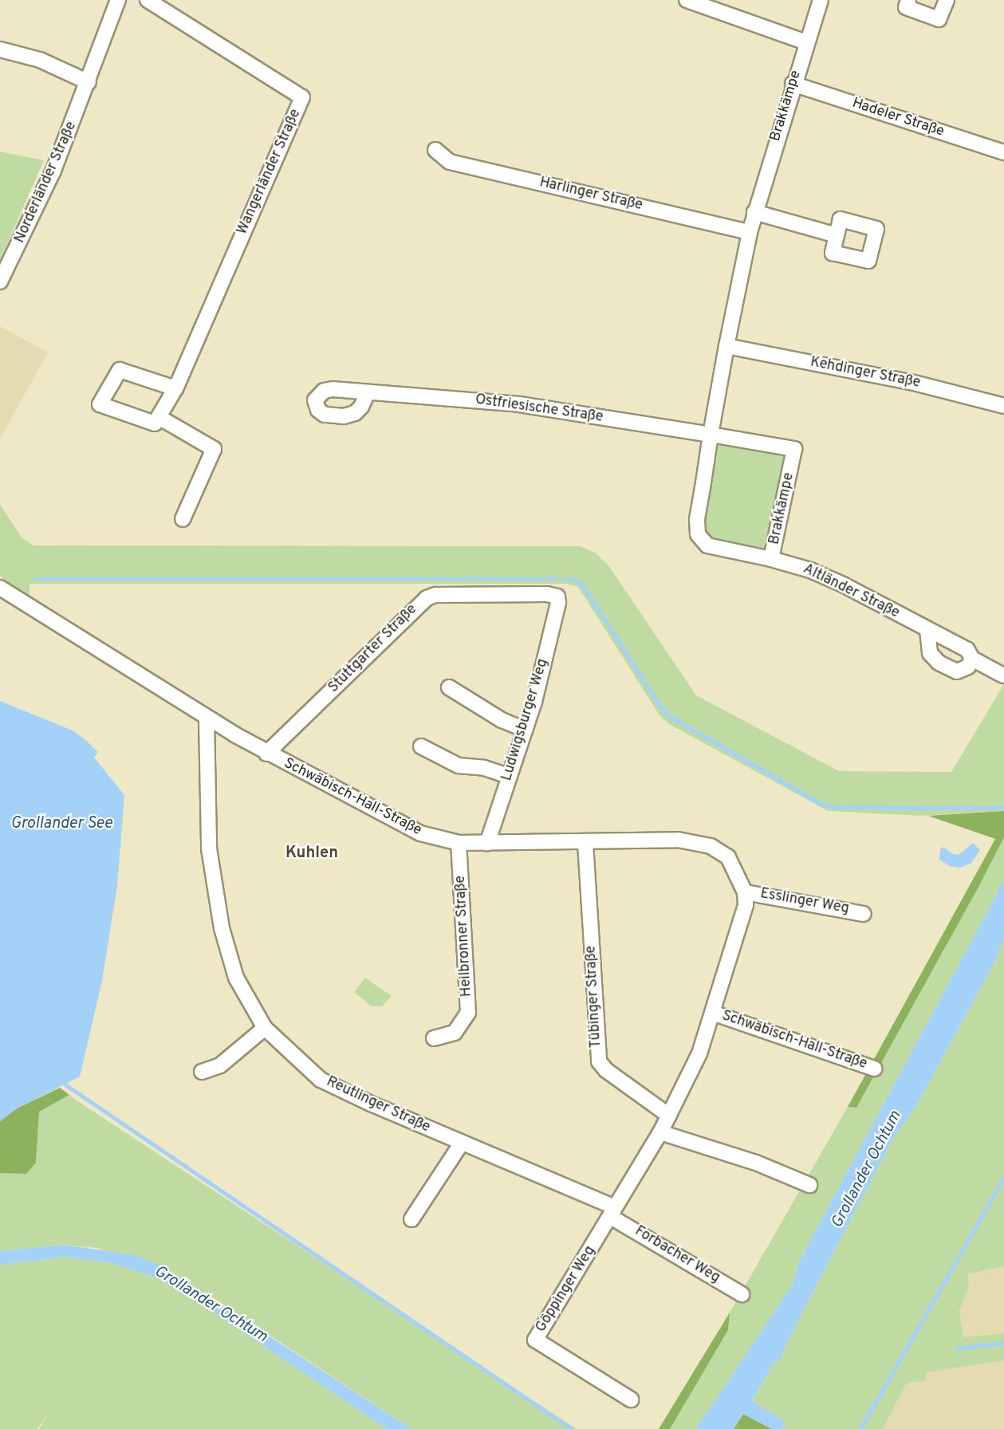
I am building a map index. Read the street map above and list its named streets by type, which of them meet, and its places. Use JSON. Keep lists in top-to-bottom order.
{
  "streets": {
    "street": [
      "Brakkämpe",
      "Hadeler Straße",
      "Wangerländer Straße",
      "Norderländer Straße",
      "Harlinger Straße",
      "Kehdinger Straße",
      "Ostfriesische Straße",
      "Altländer Straße",
      "Stuttgarter Straße",
      "Ludwigsburger Weg",
      "Schwäbisch-Hall-Straße",
      "Esslinger Weg",
      "Heilbronner Straße",
      "Tübinger Straße",
      "Reutlinger Straße",
      "Forbacher Weg",
      "Göppinger Weg"
    ]
  },
  "crossings": [
    ["Brakkämpe", "Hadeler Straße"],
    ["Brakkämpe", "Harlinger Straße"],
    ["Brakkämpe", "Kehdinger Straße"],
    ["Brakkämpe", "Ostfriesische Straße"],
    ["Brakkämpe", "Altländer Straße"],
    ["Stuttgarter Straße", "Ludwigsburger Weg"],
    ["Stuttgarter Straße", "Schwäbisch-Hall-Straße"],
    ["Ludwigsburger Weg", "Schwäbisch-Hall-Straße"],
    ["Schwäbisch-Hall-Straße", "Esslinger Weg"],
    ["Schwäbisch-Hall-Straße", "Heilbronner Straße"],
    ["Schwäbisch-Hall-Straße", "Tübinger Straße"],
    ["Schwäbisch-Hall-Straße", "Reutlinger Straße"],
    ["Schwäbisch-Hall-Straße", "Forbacher Weg"],
    ["Schwäbisch-Hall-Straße", "Göppinger Weg"],
    ["Reutlinger Straße", "Forbacher Weg"],
    ["Reutlinger Straße", "Göppinger Weg"],
    ["Forbacher Weg", "Göppinger Weg"]
  ],
  "districts": ["Kuhlen"],
  "water": ["Grollander See", "Grollander Ochtum"]
}
